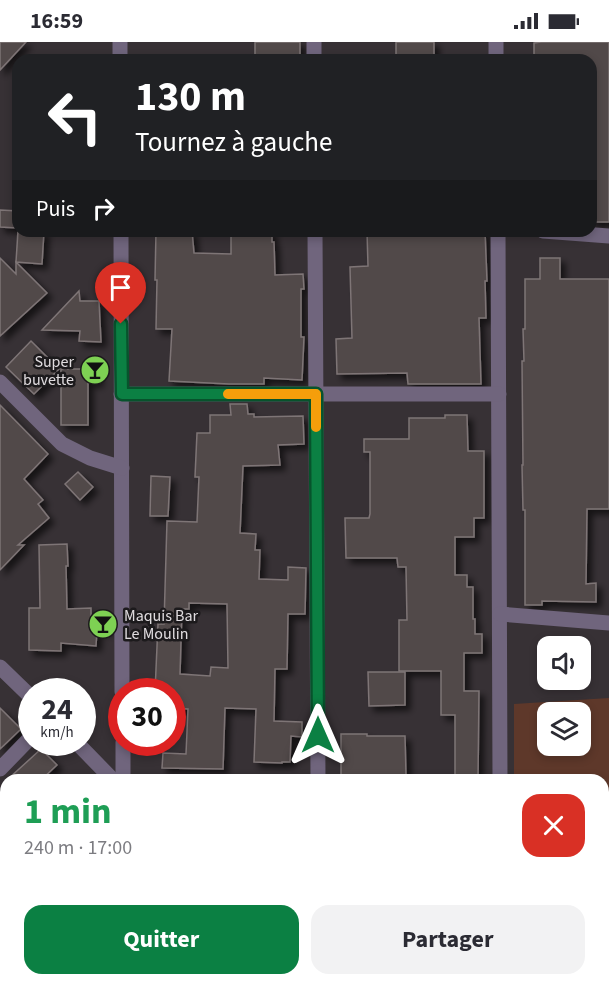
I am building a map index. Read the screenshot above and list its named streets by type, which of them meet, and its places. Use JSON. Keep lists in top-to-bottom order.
{
  "places": {
    "bar": ["Super buvette", "Maquis Bar Le Moulin"]
  },
  "page": {
    "status": "16:59",
    "turn": ["130 m", "Tournez à gauche"],
    "then": "Puis",
    "speed": "24 km/h",
    "limit": "30",
    "heading": ["1 min", "240 m · 17:00"],
    "buttons": ["Quitter", "Partager"]
  }
}
